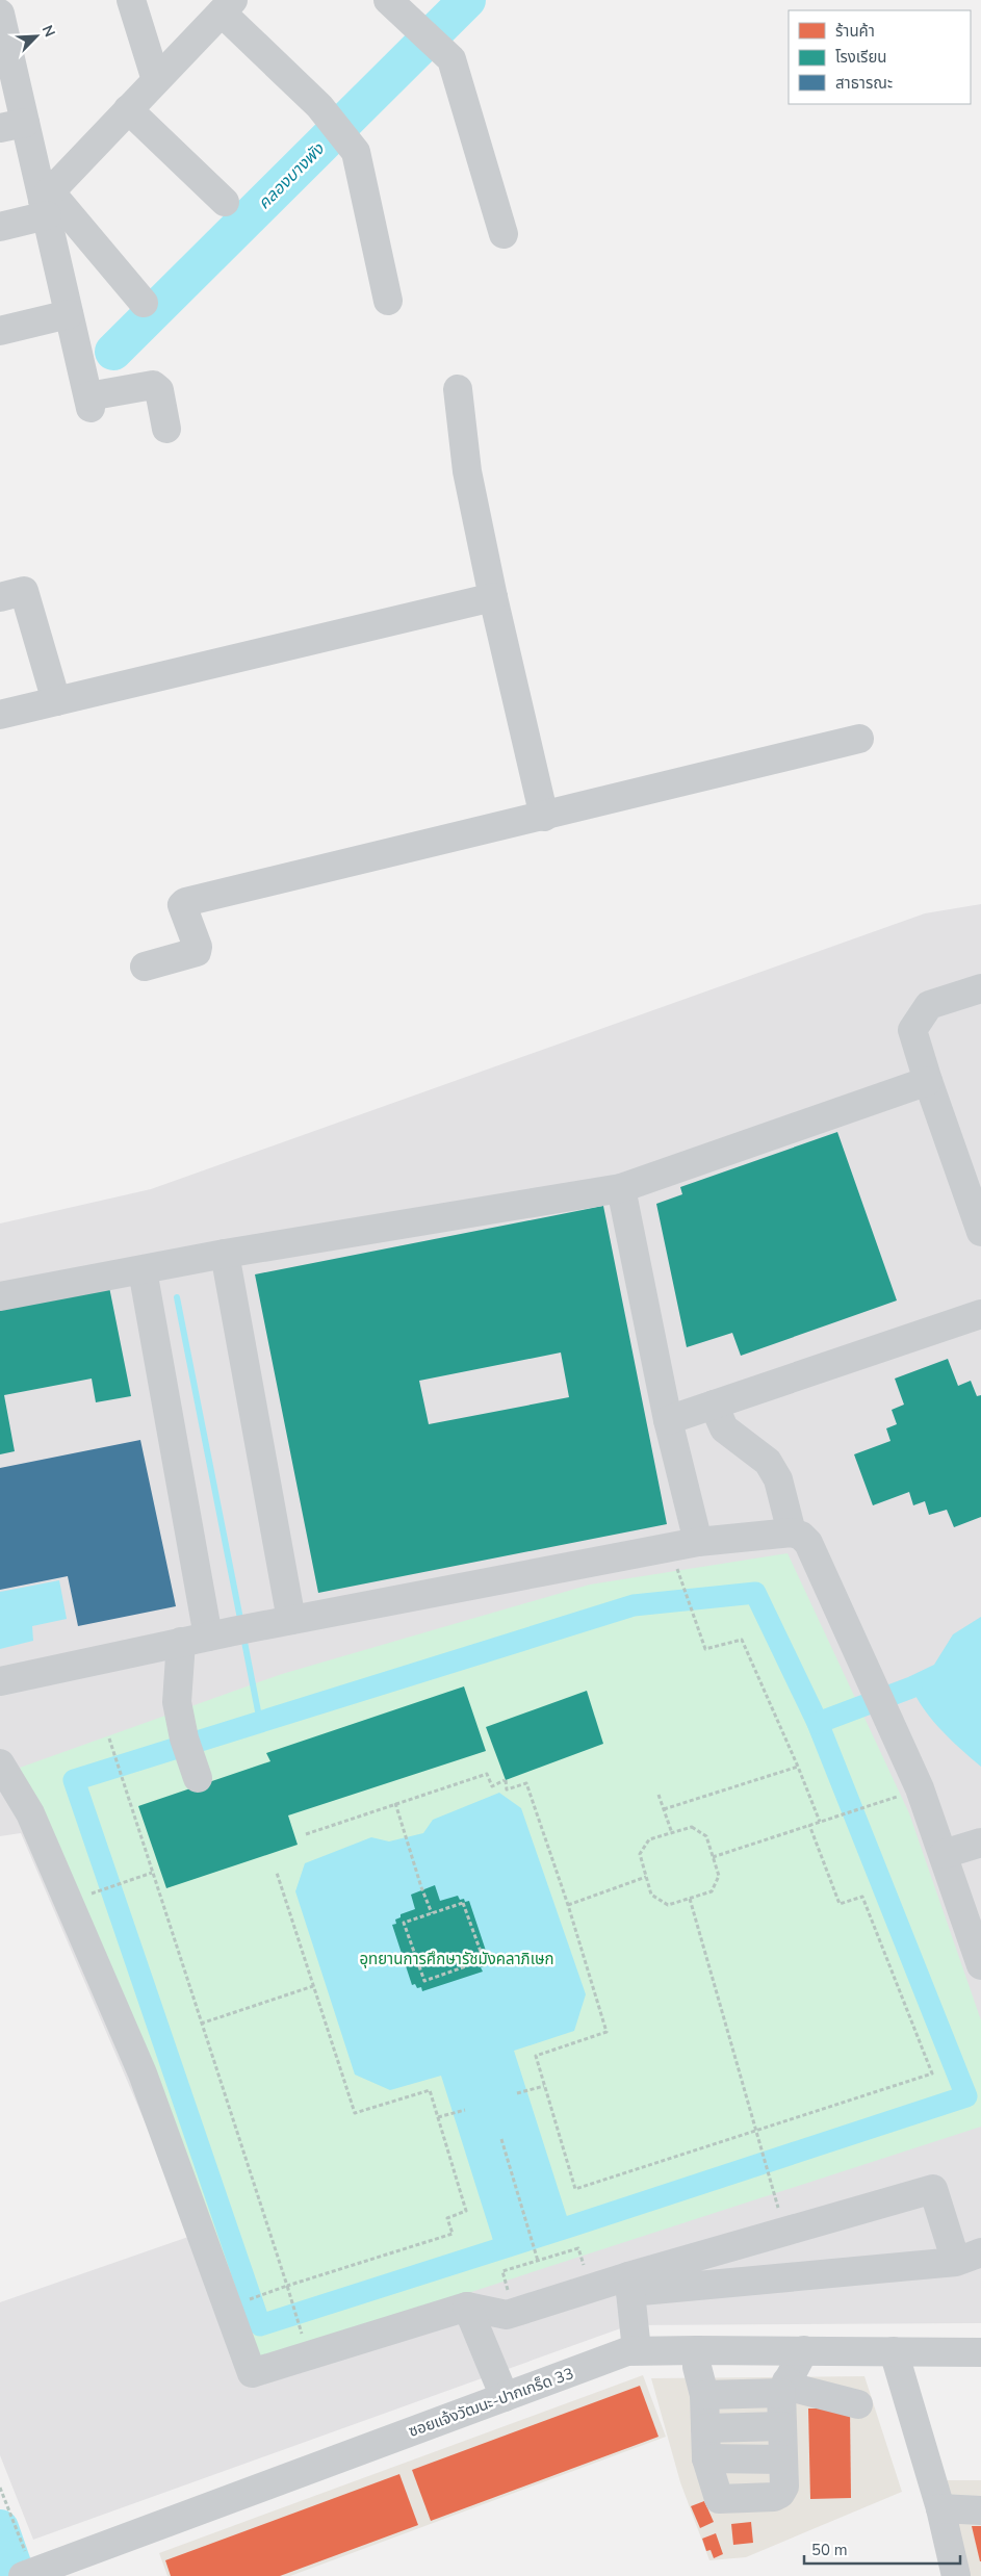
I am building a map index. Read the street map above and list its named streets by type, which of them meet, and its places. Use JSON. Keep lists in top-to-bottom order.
{
  "streets": {
    "street": ["ซอยแจ้งวัฒนะ-ปากเกร็ด 33"]
  },
  "water": ["คลองบางพัง"],
  "parks": ["อุทยานการศึกษารัชมังคลาภิเษก"],
  "legend": ["ร้านค้า", "โรงเรียน", "สาธารณะ"],
  "scale_bar": "50 m",
  "north": "top right"
}
